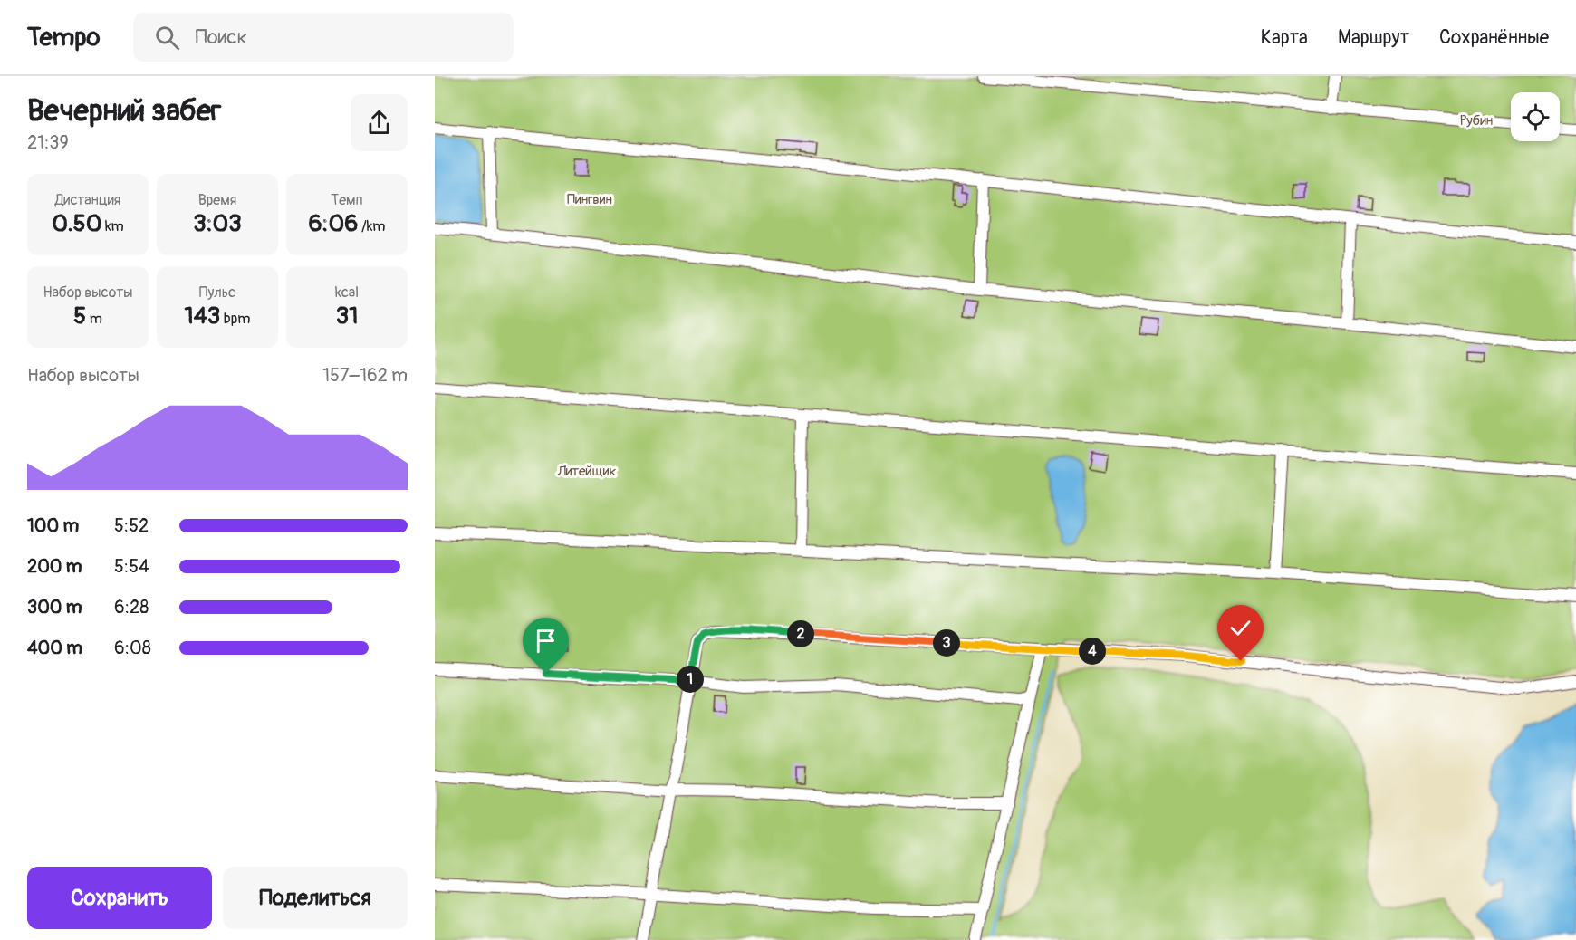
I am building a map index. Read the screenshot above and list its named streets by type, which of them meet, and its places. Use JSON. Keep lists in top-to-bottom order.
{
  "parks": ["Рубин", "Пингвин", "Литейщик"],
  "page": {
    "header": "Tempo",
    "search": "Поиск",
    "nav": ["Карта", "Маршрут", "Сохранённые"],
    "heading": ["Вечерний забег", "21:39"],
    "stats": [
      ["Дистанция", "0.50 km"],
      ["Время", "3:03"],
      ["Темп", "6:06 /km"],
      ["Набор высоты", "5 m"],
      ["Пульс", "143 bpm"],
      ["kcal", "31"]
    ],
    "chart": ["Набор высоты", "157–162 m"],
    "list": [
      {
        "name": "100 m",
        "note": "5:52"
      },
      {
        "name": "200 m",
        "note": "5:54"
      },
      {
        "name": "300 m",
        "note": "6:28"
      },
      {
        "name": "400 m",
        "note": "6:08"
      }
    ],
    "pins": [
      "2",
      "3",
      "4",
      "1"
    ],
    "buttons": ["Сохранить", "Поделиться"]
  }
}
